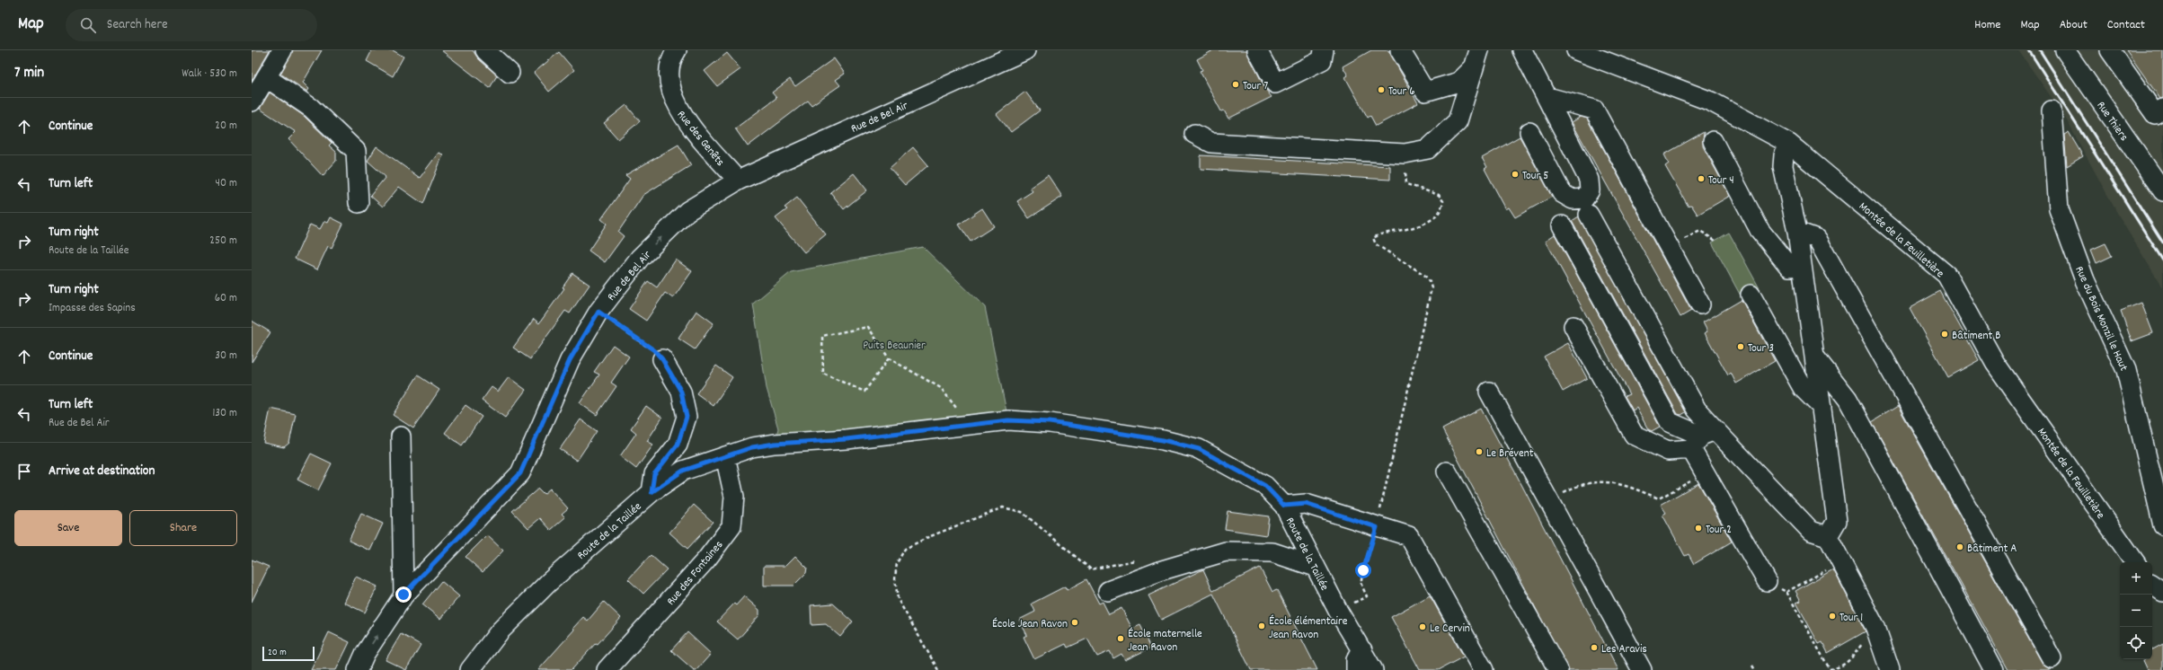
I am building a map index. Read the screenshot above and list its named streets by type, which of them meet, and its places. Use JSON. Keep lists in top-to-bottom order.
{
  "streets": {
    "street": [
      "Rue de Bel Air",
      "Rue Thiers",
      "Rue des Genêts",
      "Montée de la Feuilletière",
      "Rue du Bois Monzil le Haut",
      "Route de la Taillée",
      "Rue des Fontaines"
    ]
  },
  "crossings": [
    ["Rue de Bel Air", "Rue des Genêts"],
    ["Route de la Taillée", "Rue des Fontaines"]
  ],
  "parks": ["Puits Beaunier"],
  "places": [
    "Tour 7",
    "Tour 6",
    "Tour 5",
    "Tour 4",
    "Bâtiment B",
    "Tour 3",
    "Le Brévent",
    "Tour 2",
    "Bâtiment A",
    "Tour 1",
    "École Jean Ravon",
    "École élémentaire Jean Ravon",
    "Le Cervin",
    "École maternelle Jean Ravon",
    "Les Aravis"
  ],
  "scale_bar": "20 m",
  "page": {
    "header": "Map",
    "search": "Search here",
    "nav": [
      "Home",
      "Map",
      "About",
      "Contact"
    ],
    "heading": ["7 min", "Walk · 530 m"],
    "list": [
      ["Continue", "20 m"],
      ["Turn left", "40 m"],
      ["Turn right", "Route de la Taillée", "250 m"],
      ["Turn right", "Impasse des Sapins", "60 m"],
      ["Continue", "30 m"],
      ["Turn left", "Rue de Bel Air", "130 m"],
      "Arrive at destination"
    ],
    "buttons": ["Save", "Share"],
    "map_buttons": ["+", "−"],
    "scale": "20 m"
  }
}
